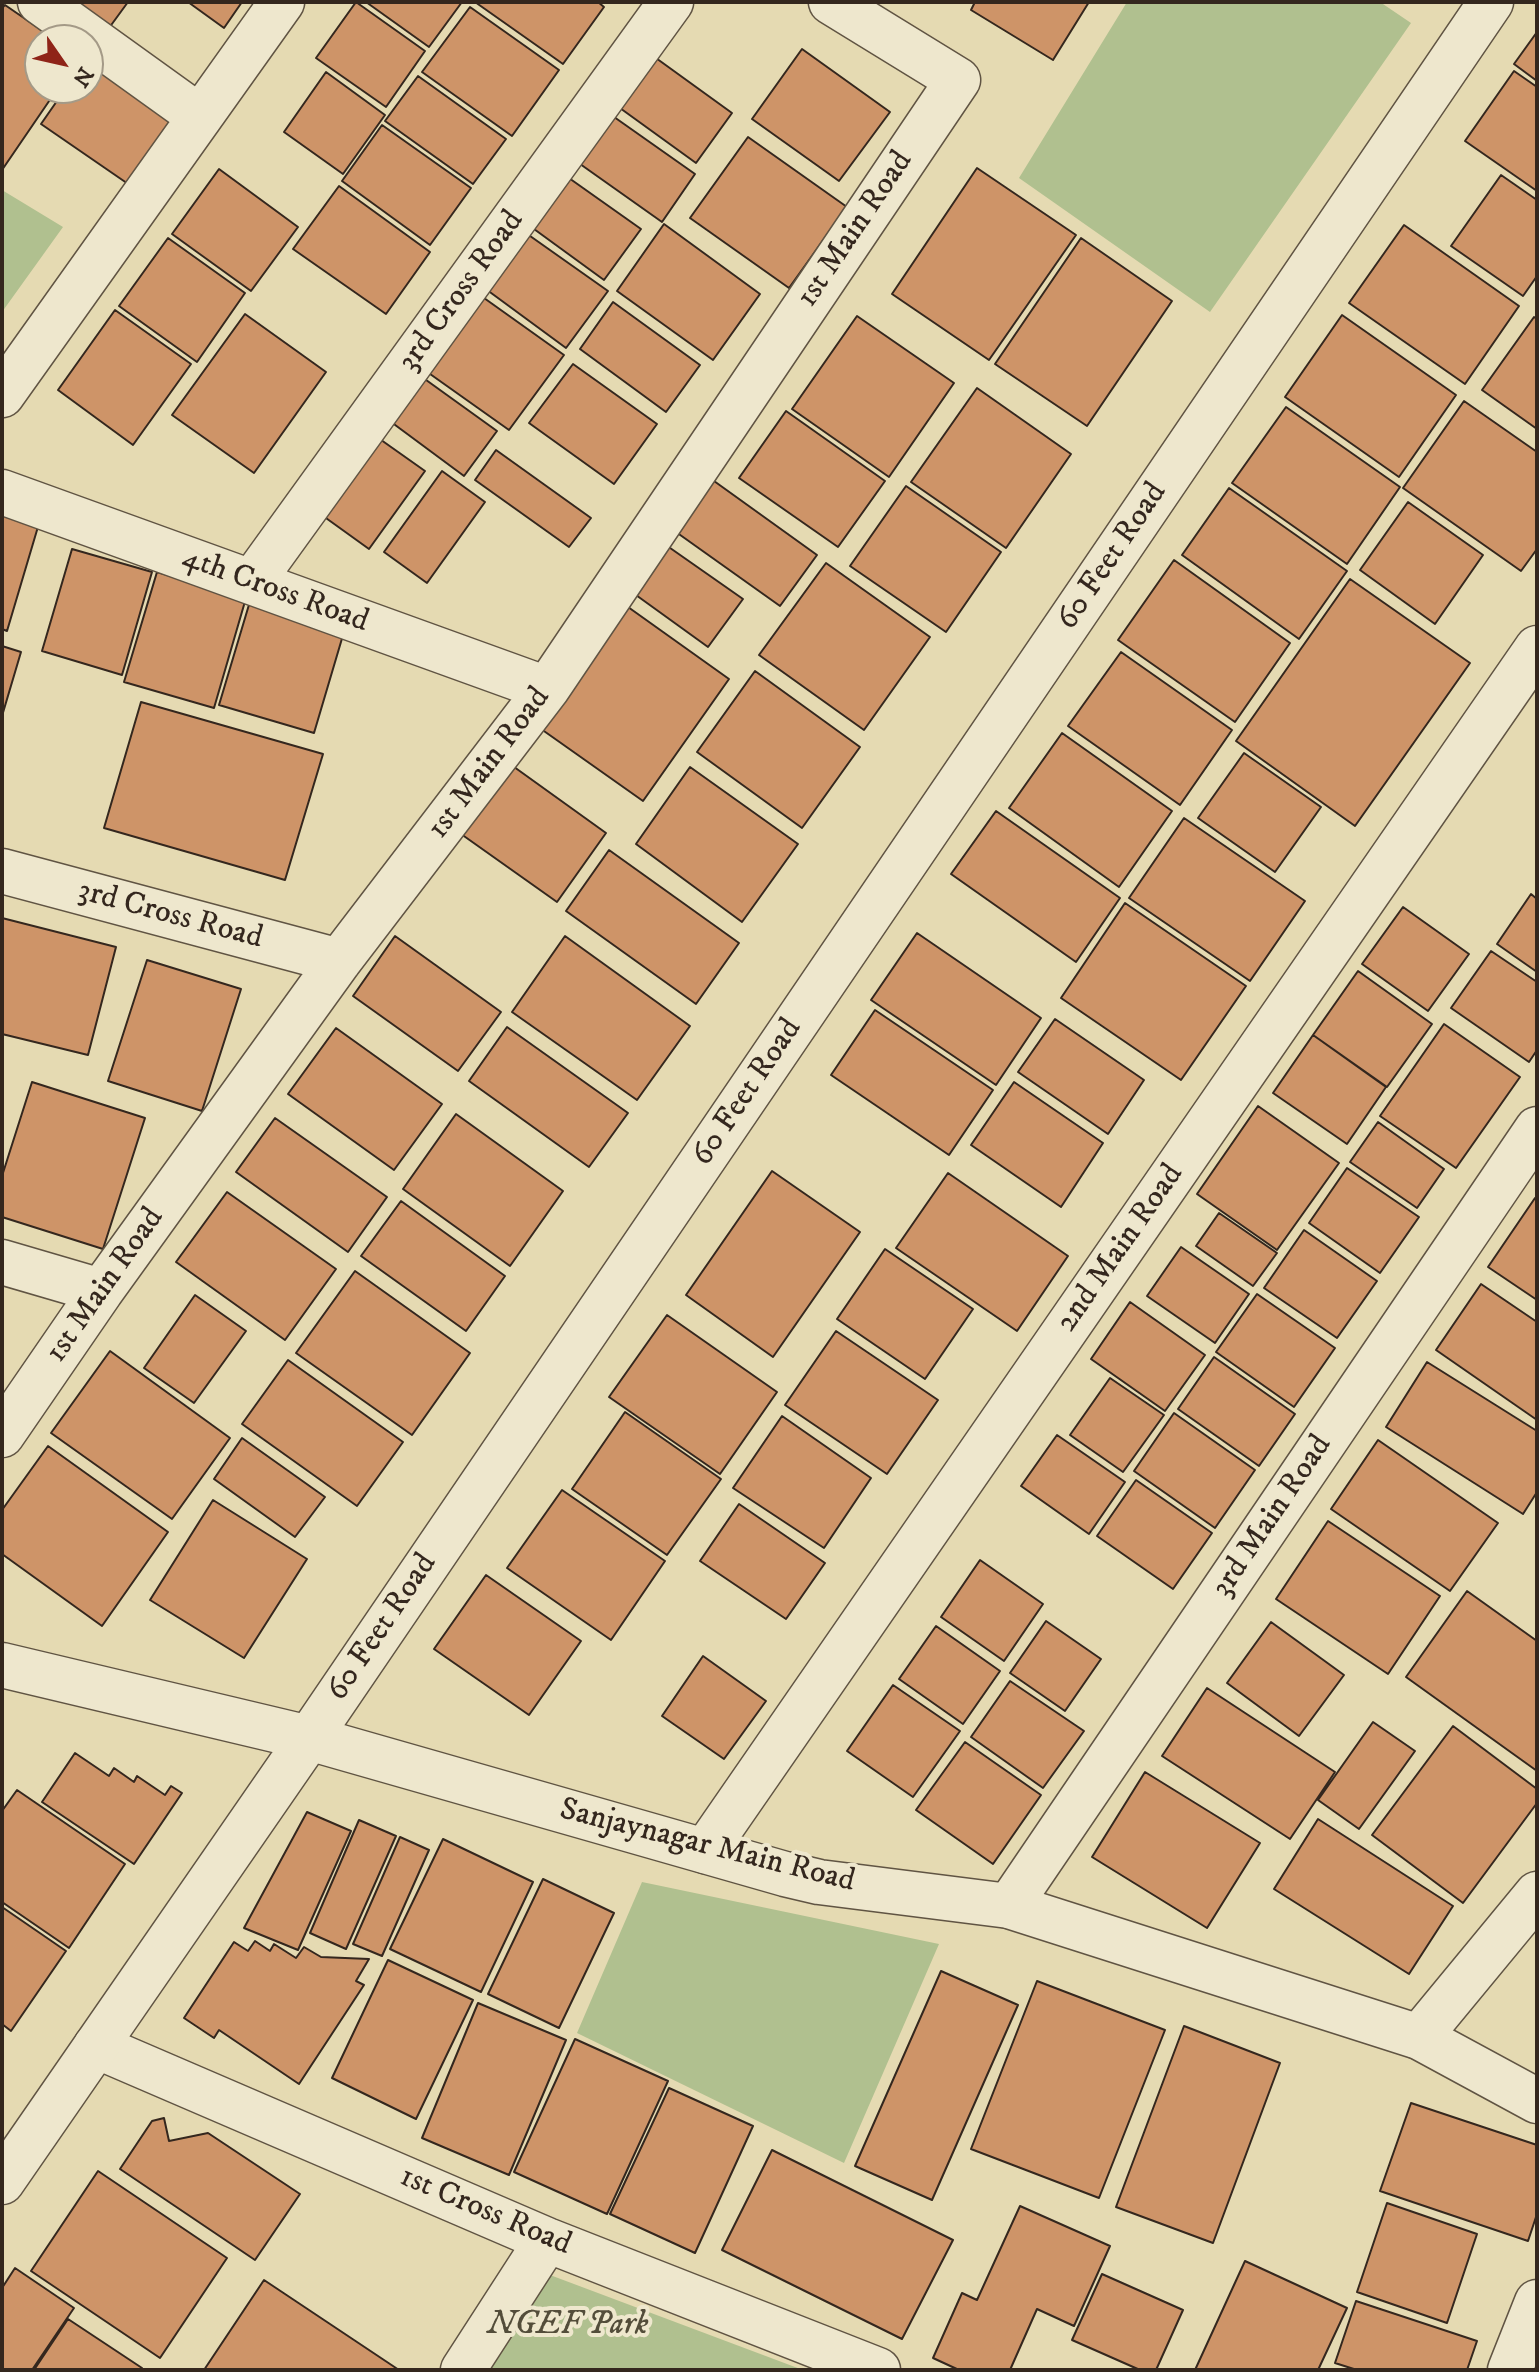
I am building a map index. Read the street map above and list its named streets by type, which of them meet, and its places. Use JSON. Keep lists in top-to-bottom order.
{
  "streets": {
    "street": [
      "1st Main Road",
      "3rd Cross Road",
      "60 Feet Road",
      "4th Cross Road",
      "2nd Main Road",
      "3rd Main Road",
      "Sanjaynagar Main Road",
      "1st Cross Road"
    ]
  },
  "crossings": [
    ["1st Main Road", "3rd Cross Road"],
    ["1st Main Road", "4th Cross Road"],
    ["3rd Cross Road", "4th Cross Road"],
    ["60 Feet Road", "Sanjaynagar Main Road"],
    ["60 Feet Road", "1st Cross Road"],
    ["2nd Main Road", "Sanjaynagar Main Road"],
    ["3rd Main Road", "Sanjaynagar Main Road"]
  ],
  "parks": ["NGEF Park"],
  "north": "bottom right"
}
